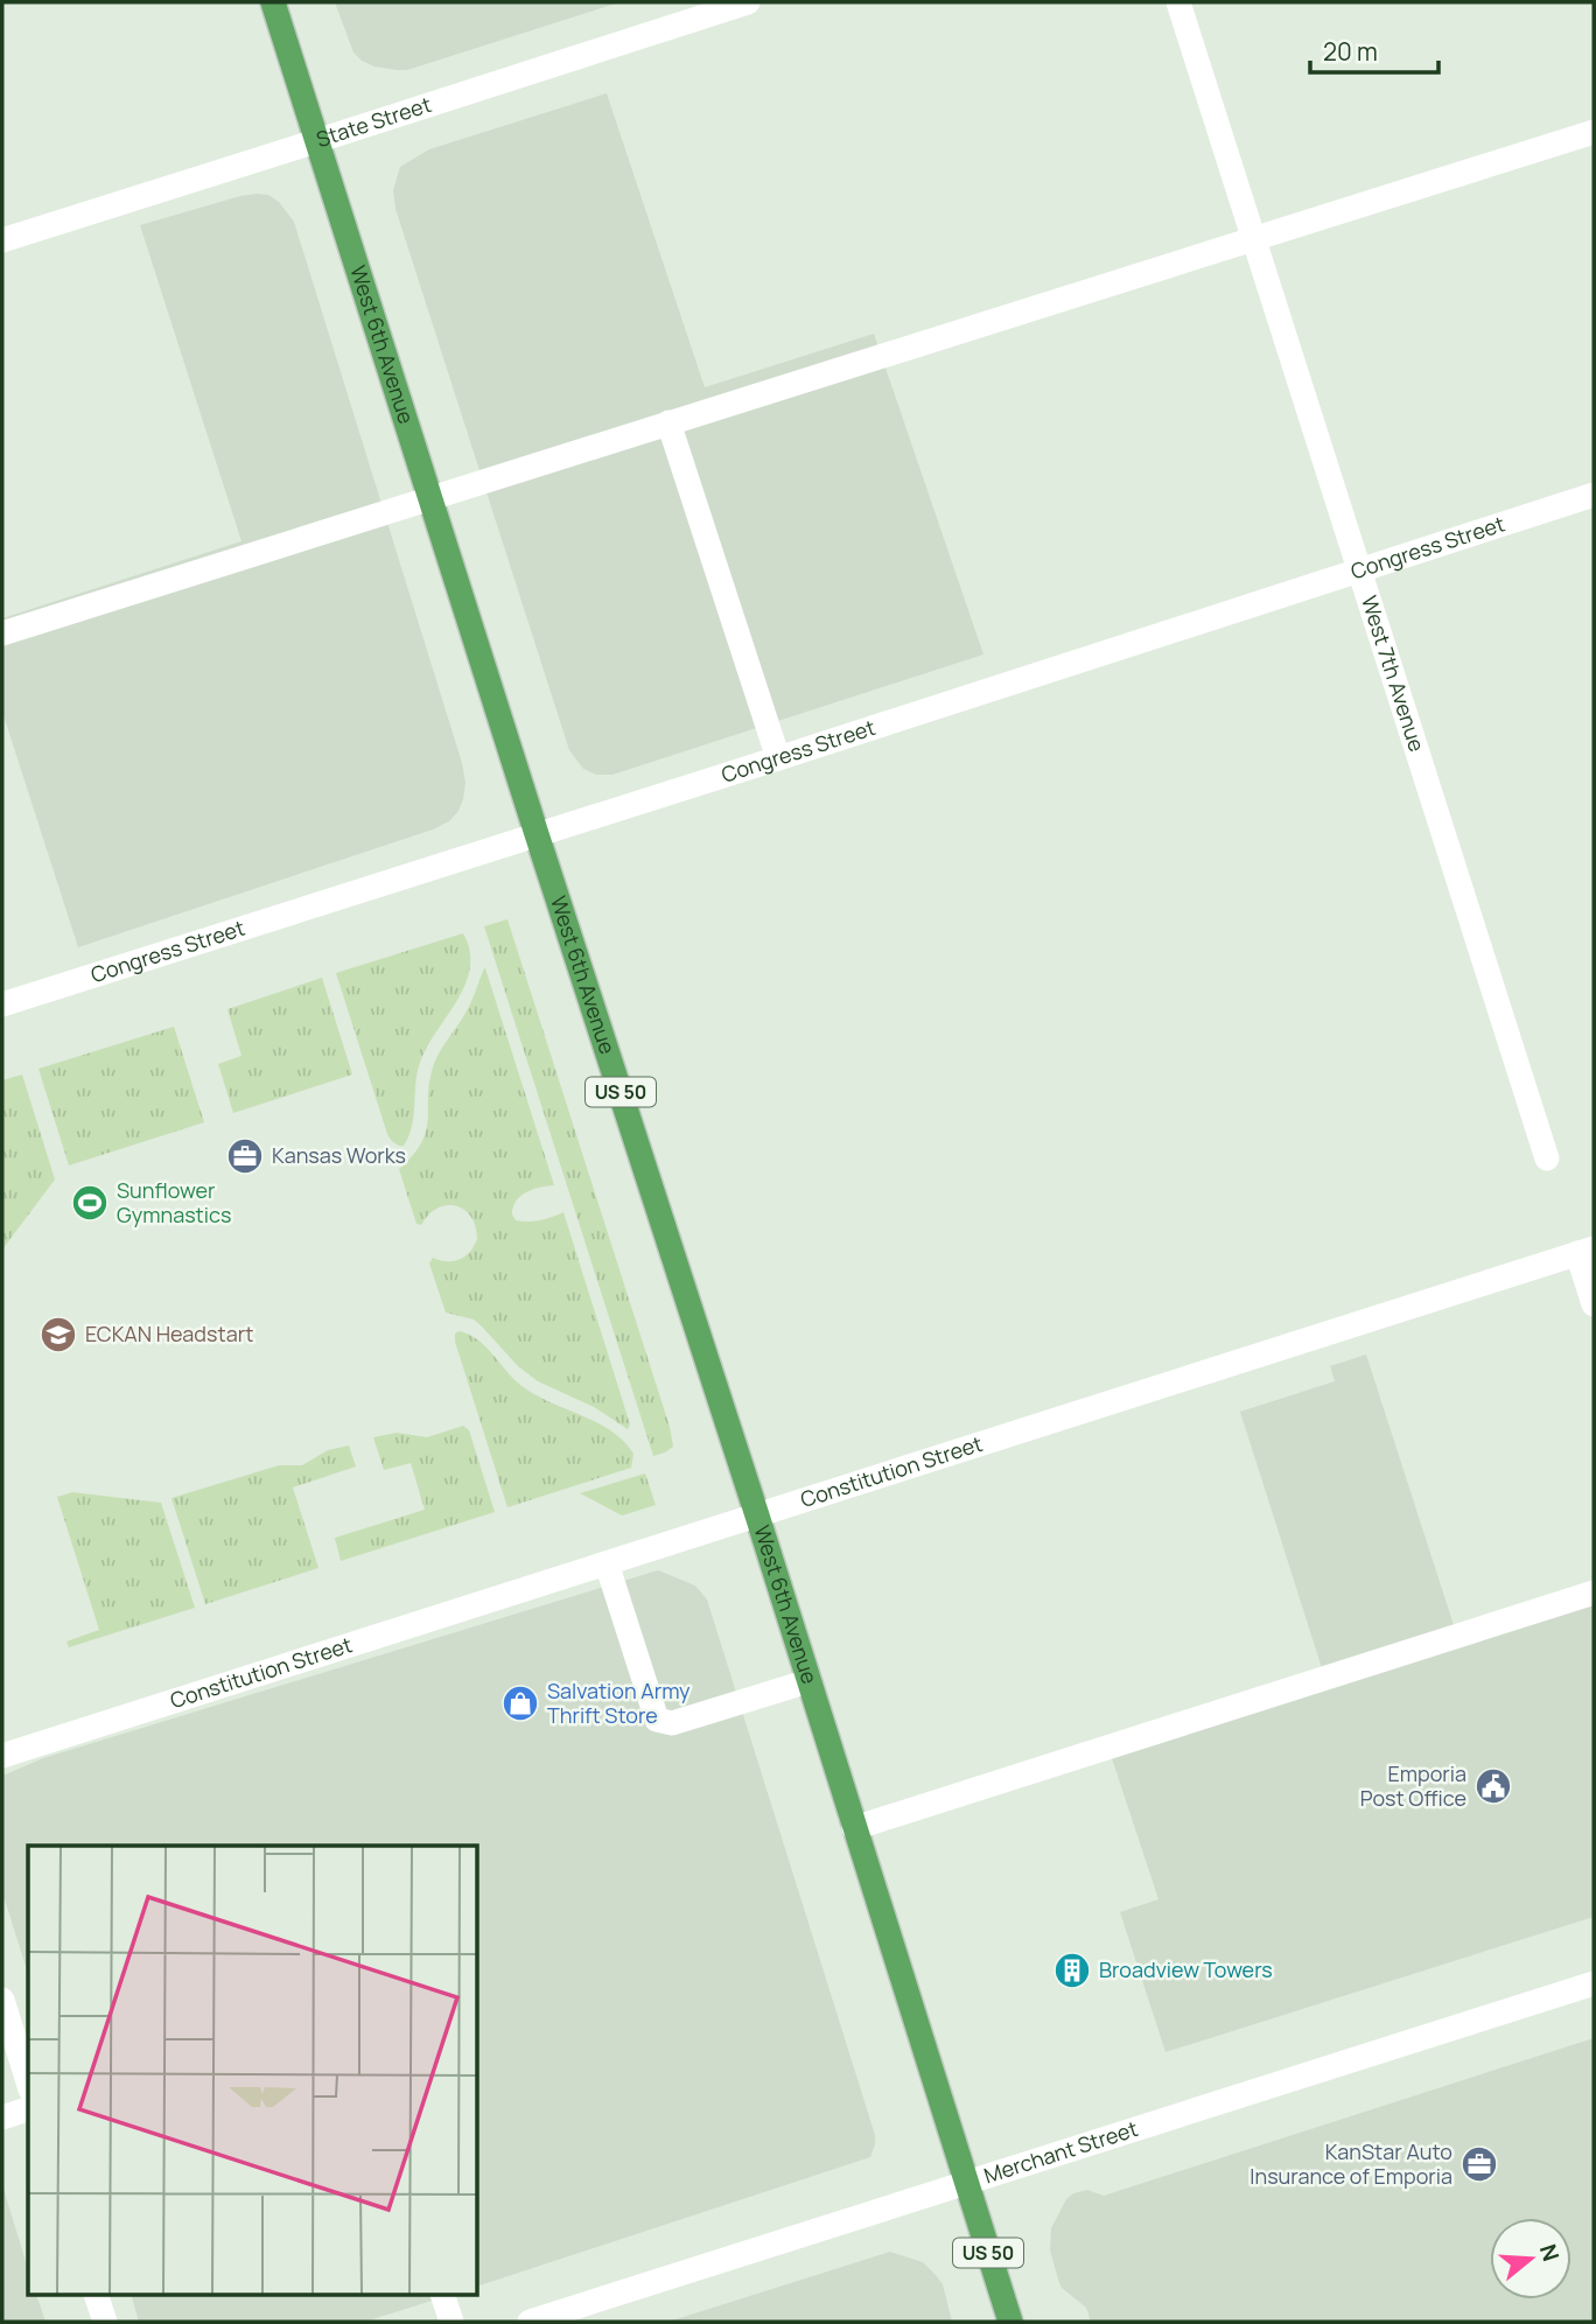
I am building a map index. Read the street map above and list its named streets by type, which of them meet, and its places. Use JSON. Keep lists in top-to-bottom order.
{
  "streets": {
    "main road": ["West 6th Avenue", "US 50"],
    "street": [
      "State Street",
      "Congress Street",
      "West 7th Avenue",
      "Constitution Street",
      "Merchant Street"
    ]
  },
  "crossings": [
    ["State Street", "West 6th Avenue"],
    ["West 6th Avenue", "Congress Street"],
    ["West 6th Avenue", "US 50"],
    ["West 6th Avenue", "Constitution Street"],
    ["West 6th Avenue", "Merchant Street"],
    ["Congress Street", "West 7th Avenue"],
    ["US 50", "Merchant Street"]
  ],
  "places": {
    "office": ["Kansas Works", "KanStar Auto Insurance of Emporia"],
    "sports": ["Sunflower Gymnastics"],
    "school or university": ["ECKAN Headstart"],
    "shop": ["Salvation Army Thrift Store"],
    "public building": ["Emporia Post Office"],
    "building": ["Broadview Towers"]
  },
  "scale_bar": "20 m",
  "north": "right"
}
